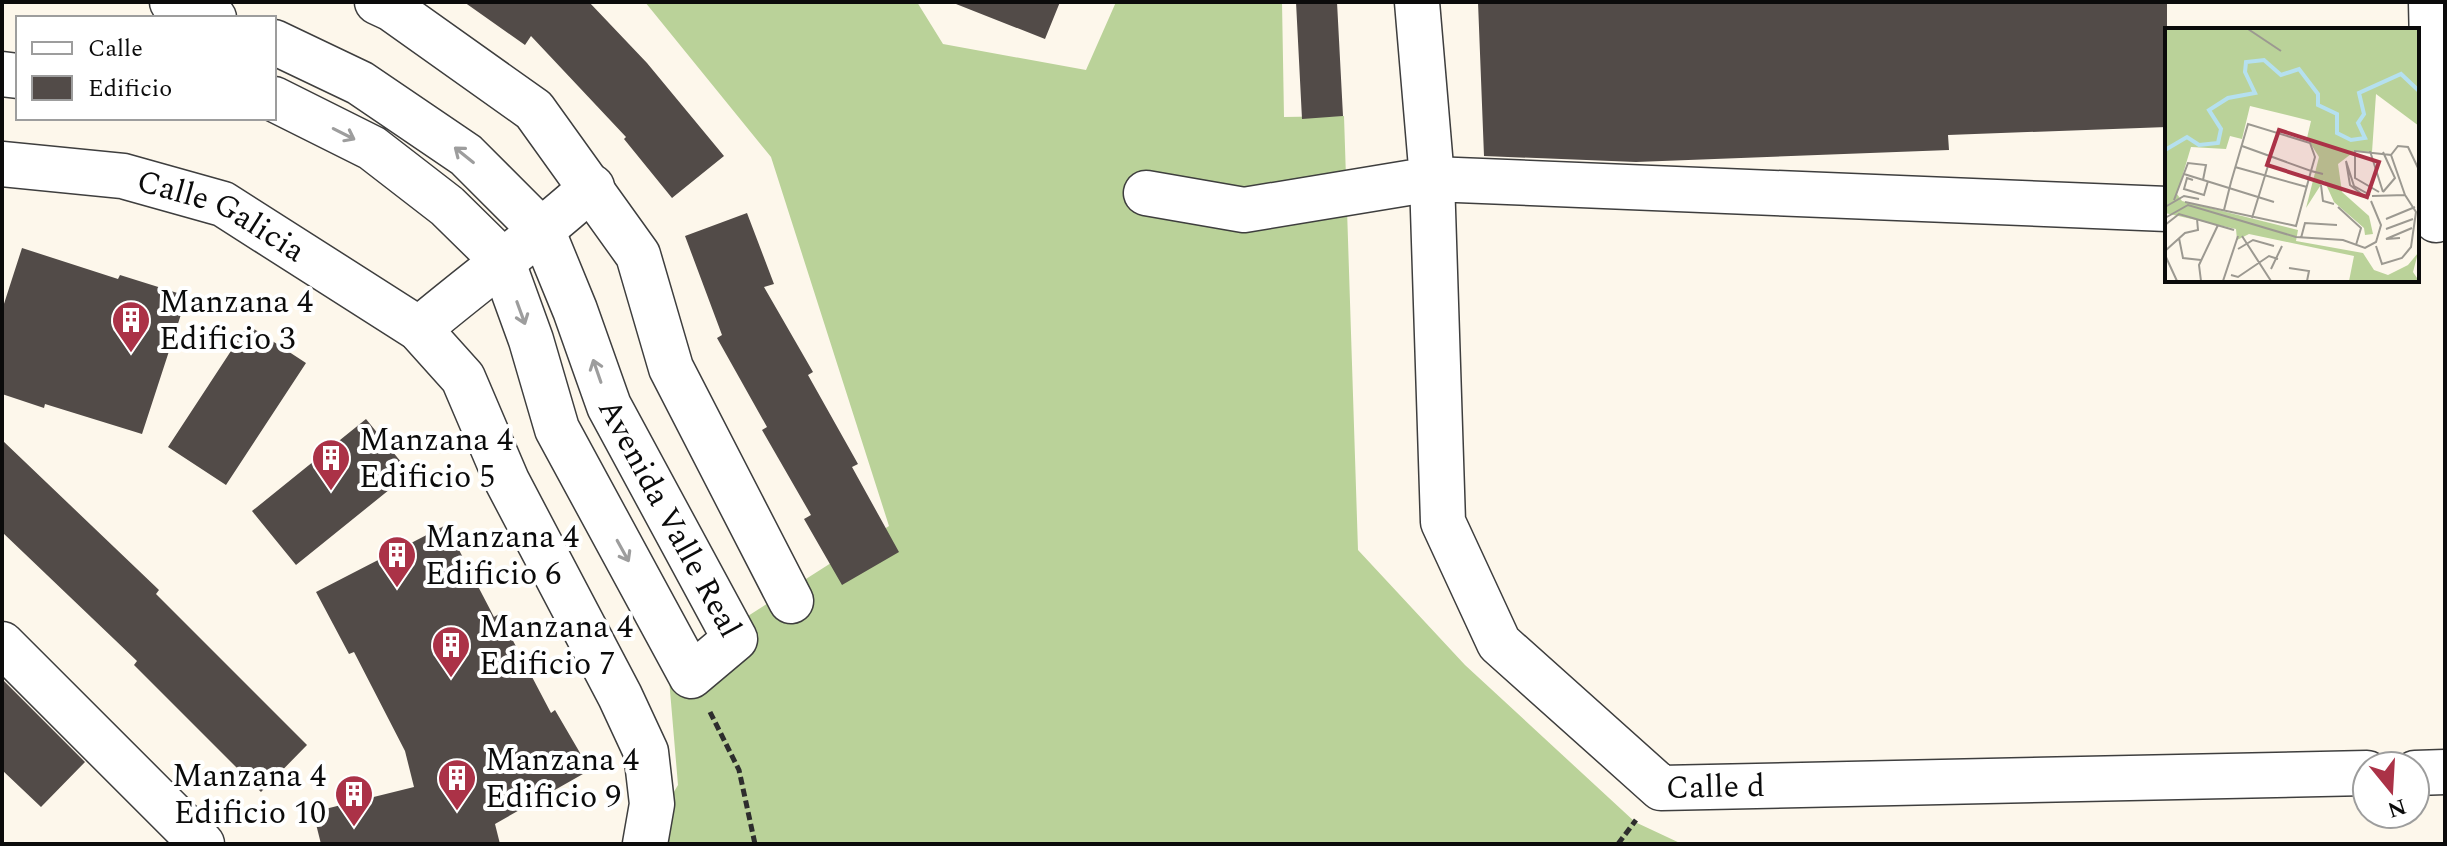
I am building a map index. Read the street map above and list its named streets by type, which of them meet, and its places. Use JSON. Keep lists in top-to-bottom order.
{
  "streets": {
    "street": ["Calle Galicia", "Avenida Valle Real", "Calle d"]
  },
  "places": {
    "building": [
      "Manzana 4 Edificio 3",
      "Manzana 4 Edificio 5",
      "Manzana 4 Edificio 6",
      "Manzana 4 Edificio 7",
      "Manzana 4 Edificio 9",
      "Manzana 4 Edificio 10"
    ]
  },
  "legend": ["Calle", "Edificio"],
  "north": "bottom"
}
